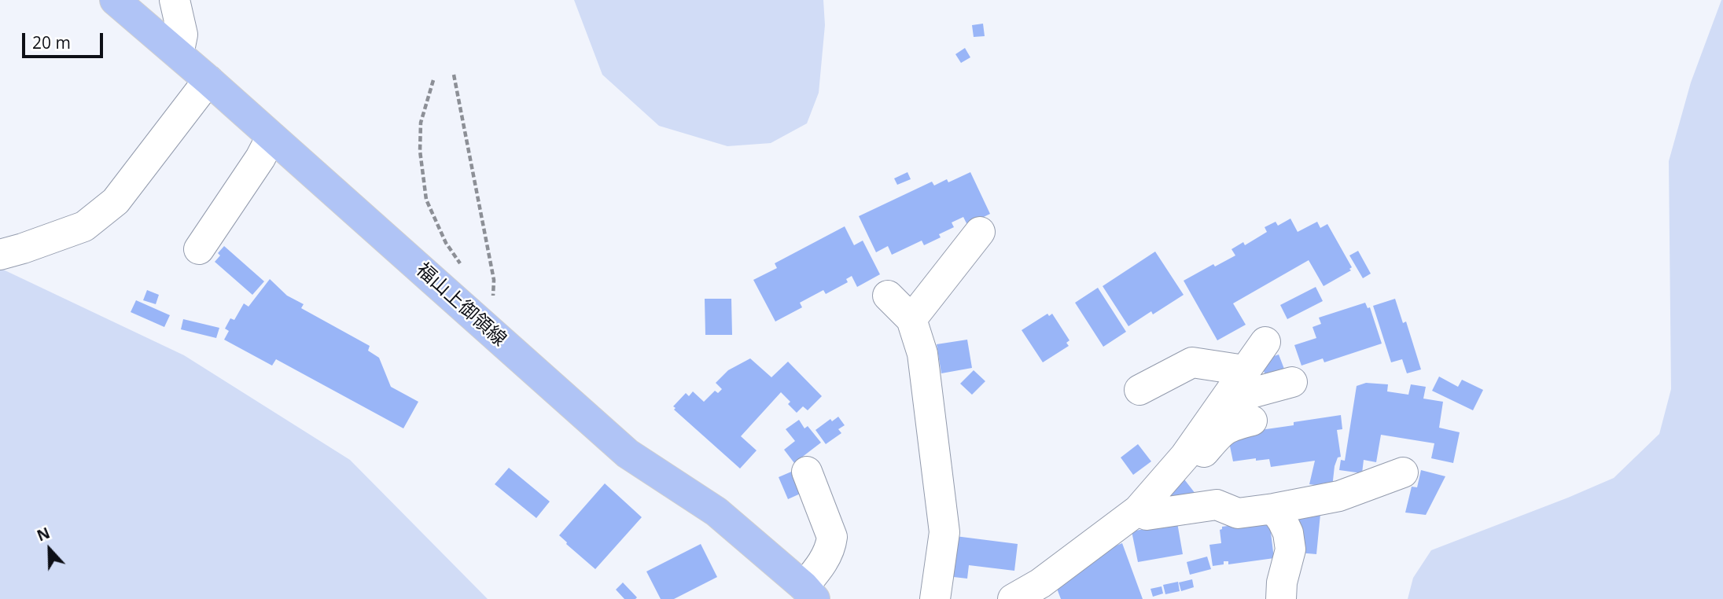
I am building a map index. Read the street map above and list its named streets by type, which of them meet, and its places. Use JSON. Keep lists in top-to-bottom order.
{
  "streets": {
    "main road": ["福山上御領線"]
  },
  "scale_bar": "20 m",
  "north": "top"
}
